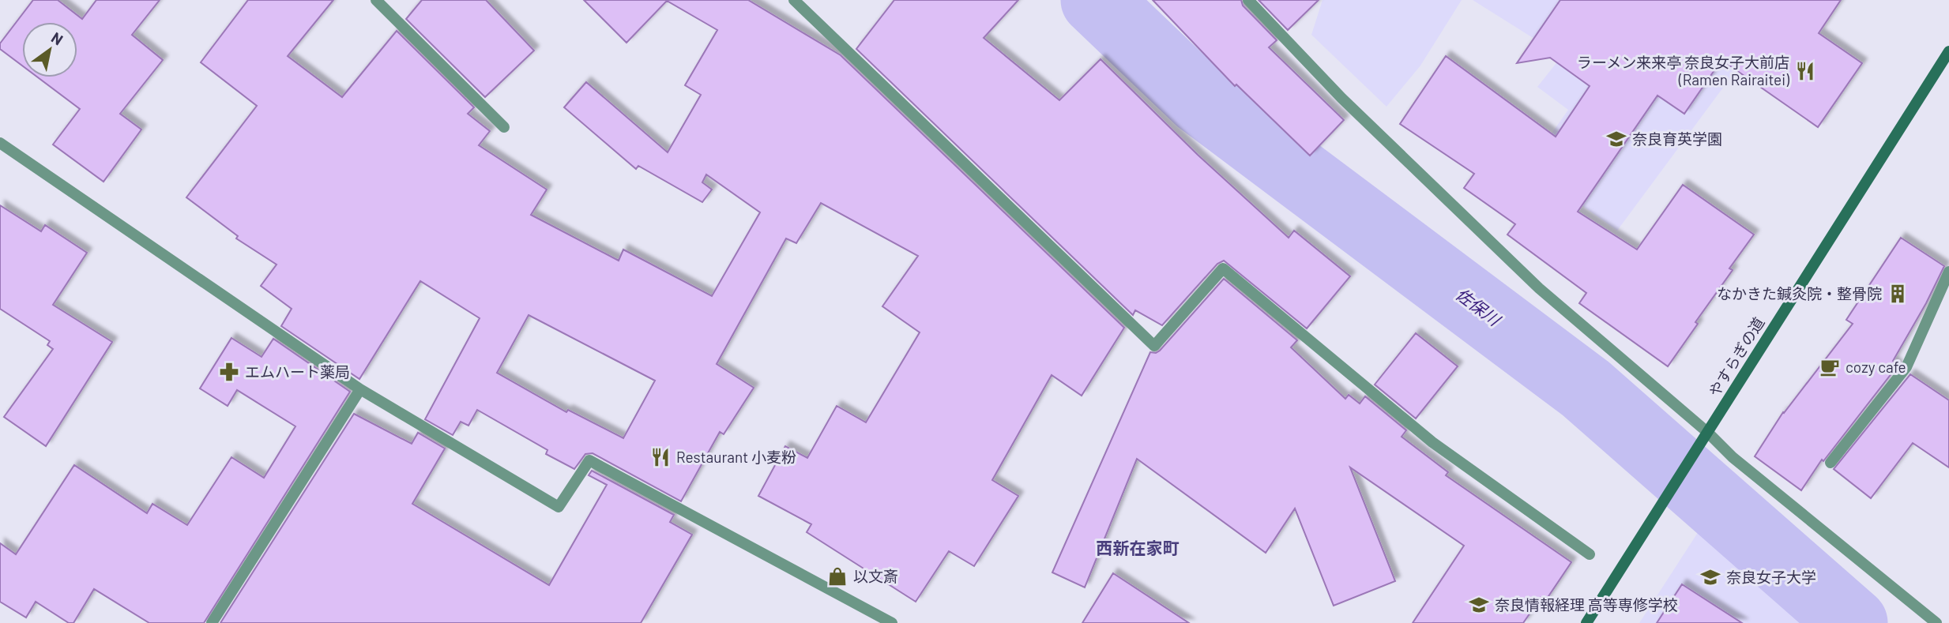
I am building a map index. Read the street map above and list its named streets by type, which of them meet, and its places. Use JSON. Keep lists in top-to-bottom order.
{
  "streets": {
    "street": ["やすらぎの道"]
  },
  "districts": ["西新在家町"],
  "water": ["佐保川"],
  "places": {
    "restaurant": ["ラーメン来来亭 奈良女子大前店 (Ramen Rairaitei)", "Restaurant 小麦粉"],
    "school or university": ["奈良育英学園", "奈良女子大学", "奈良情報経理 高等専修学校"],
    "building": ["なかきた鍼灸院・整骨院"],
    "cafe": ["cozy cafe"],
    "pharmacy": ["エムハート薬局"],
    "shop": ["以文斎"]
  },
  "north": "top right"
}
